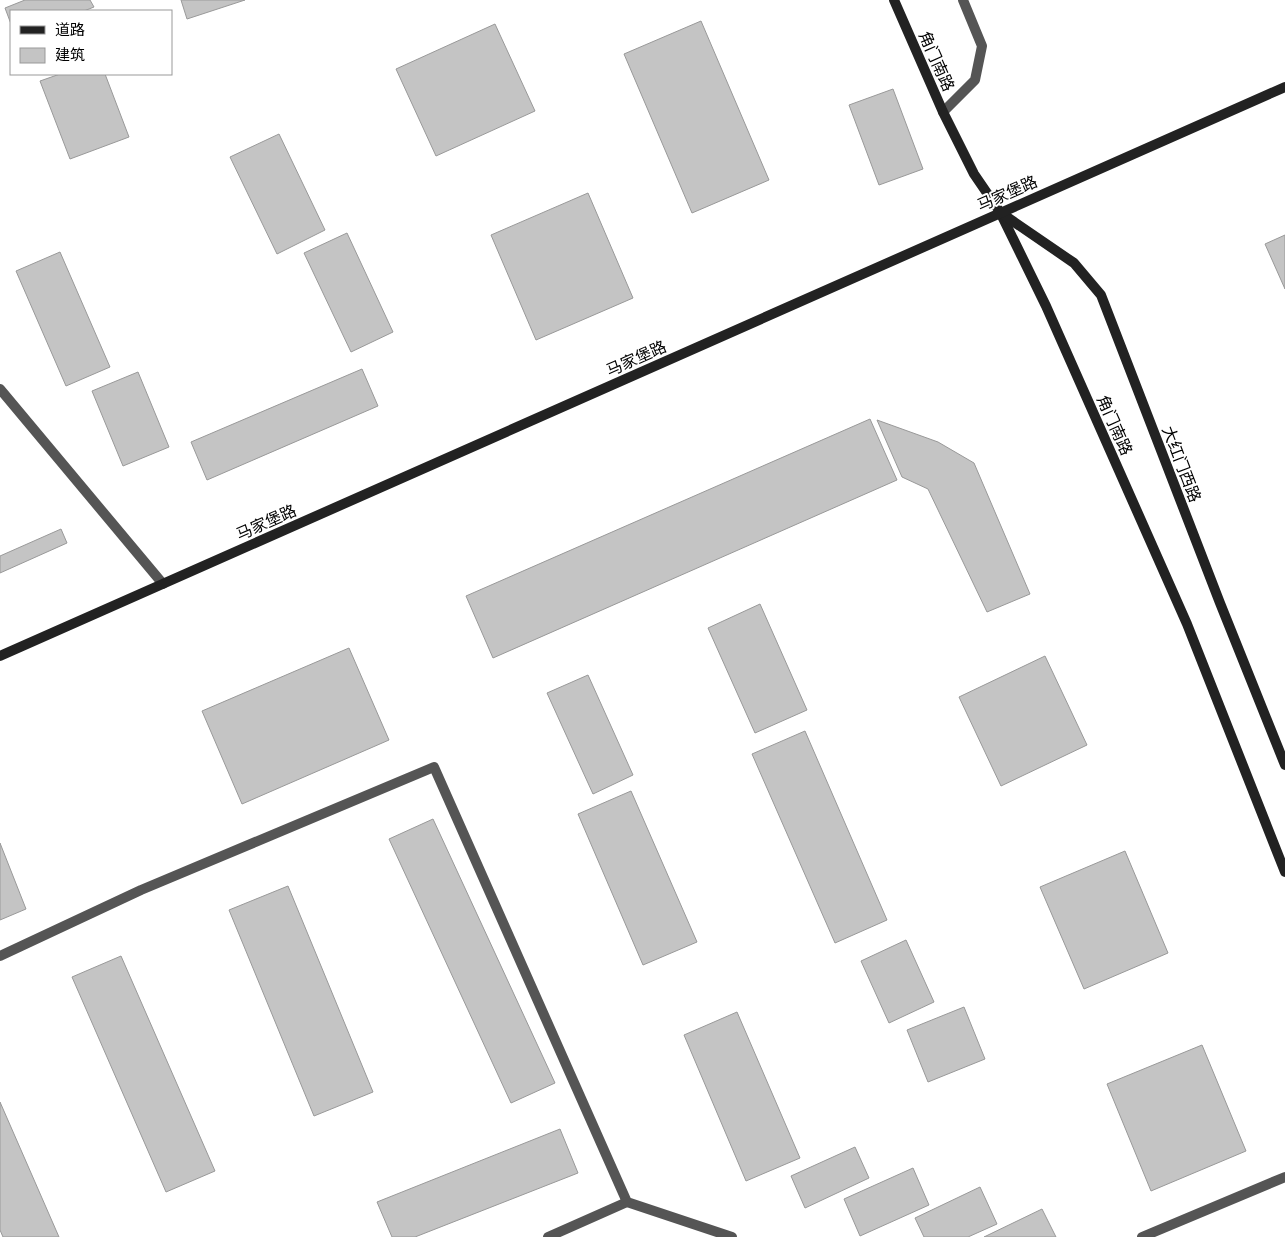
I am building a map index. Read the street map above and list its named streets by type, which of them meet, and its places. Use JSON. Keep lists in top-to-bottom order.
{
  "streets": {
    "street": ["角门南路", "马家堡路", "大红门西路"]
  },
  "crossings": [
    ["角门南路", "马家堡路"],
    ["角门南路", "大红门西路"],
    ["马家堡路", "大红门西路"]
  ],
  "legend": ["道路", "建筑"]
}
